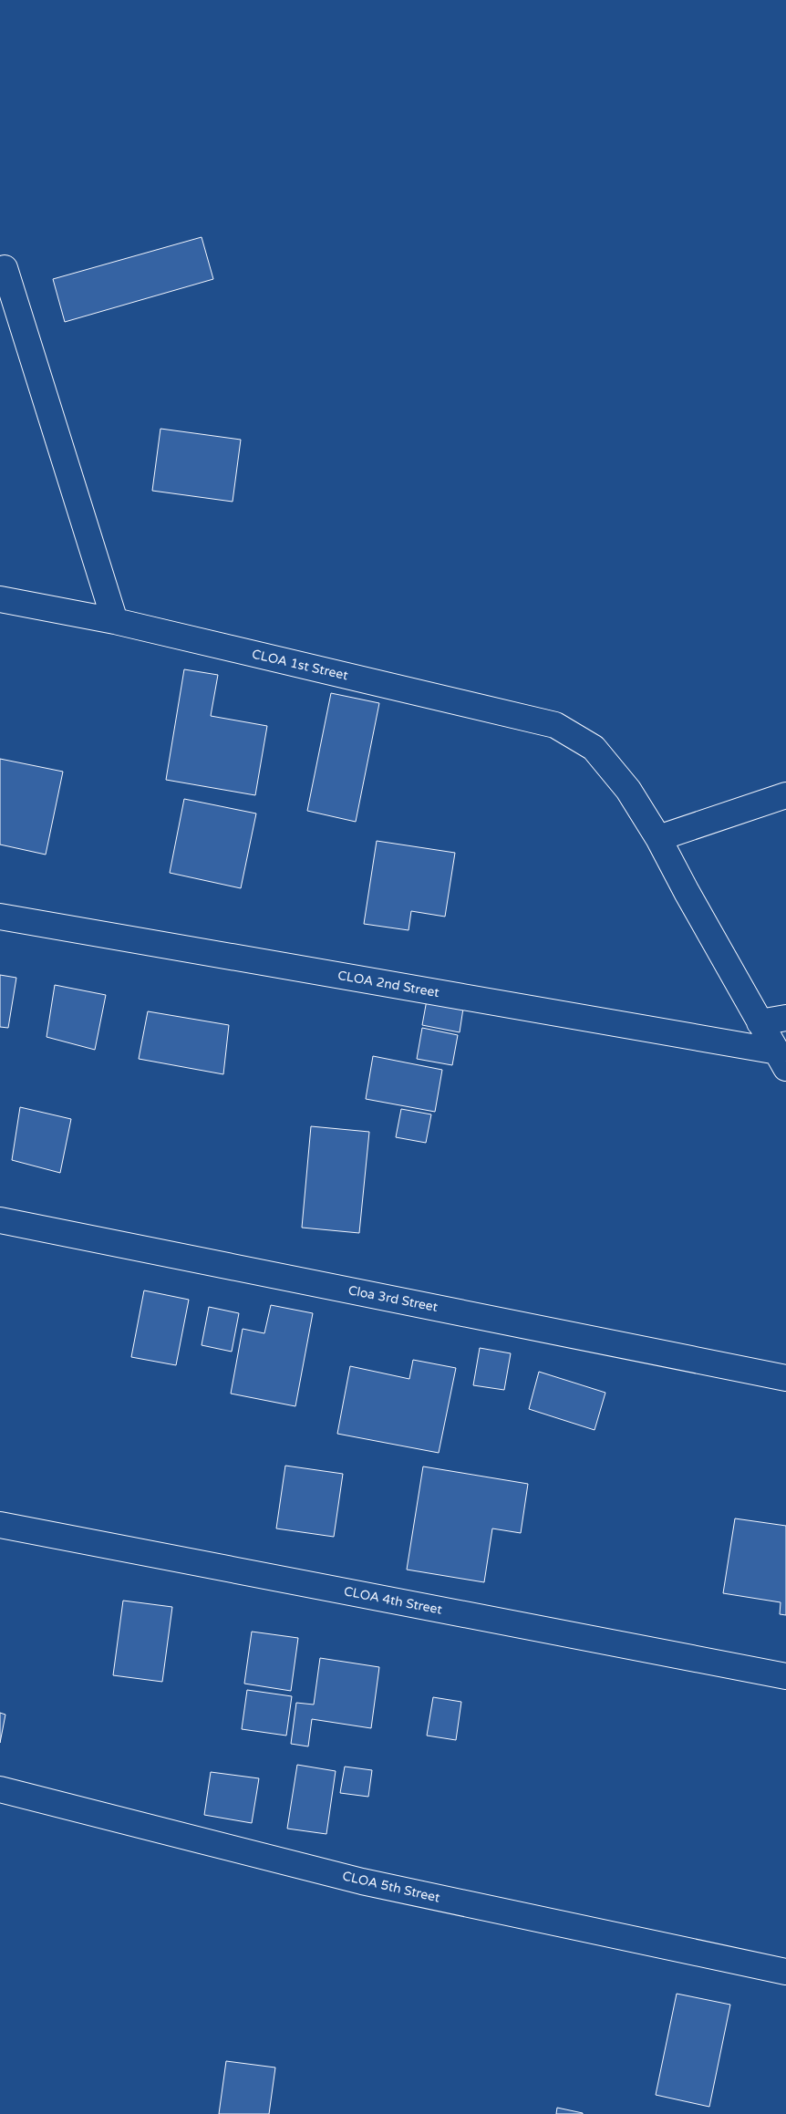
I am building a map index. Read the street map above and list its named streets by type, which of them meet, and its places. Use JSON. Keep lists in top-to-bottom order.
{
  "streets": {
    "street": [
      "CLOA 1st Street",
      "CLOA 2nd Street",
      "Cloa 3rd Street",
      "CLOA 4th Street",
      "CLOA 5th Street"
    ]
  },
  "crossings": [
    ["CLOA 1st Street", "CLOA 2nd Street"]
  ]
}
